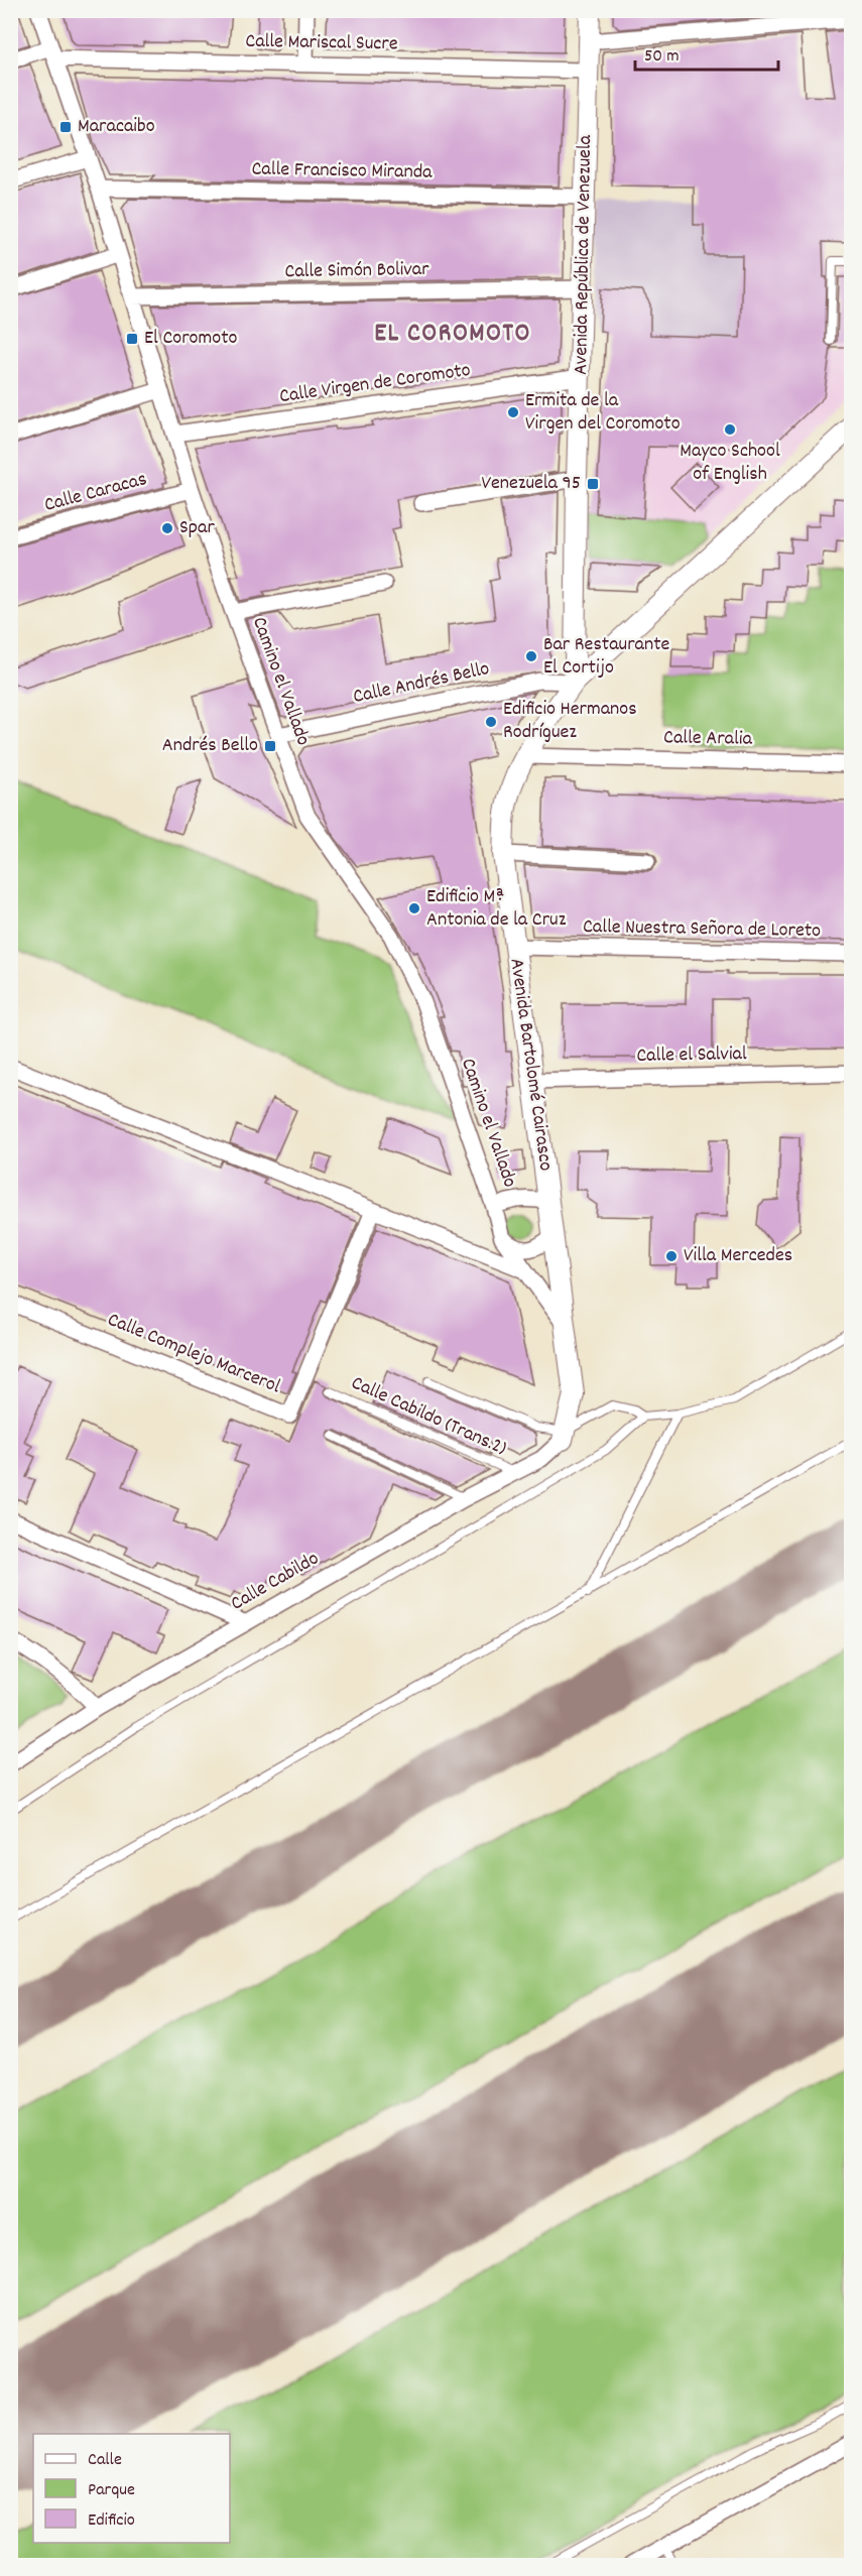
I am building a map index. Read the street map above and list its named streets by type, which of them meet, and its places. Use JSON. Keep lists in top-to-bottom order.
{
  "streets": {
    "street": [
      "Calle Mariscal Sucre",
      "Calle Francisco Miranda",
      "Avenida República de Venezuela",
      "Calle Simón Bolivar",
      "Calle Virgen de Coromoto",
      "Calle Caracas",
      "Camino el Vallado",
      "Calle Andrés Bello",
      "Calle Aralia",
      "Calle Nuestra Señora de Loreto",
      "Calle el Salvial",
      "Avenida Bartolomé Cairasco",
      "Calle Complejo Marcerol",
      "Calle Cabildo"
    ],
    "lane": ["Calle Cabildo (Trans.2)"]
  },
  "crossings": [
    ["Calle Mariscal Sucre", "Avenida República de Venezuela"],
    ["Calle Mariscal Sucre", "Camino el Vallado"],
    ["Calle Francisco Miranda", "Avenida República de Venezuela"],
    ["Calle Francisco Miranda", "Camino el Vallado"],
    ["Avenida República de Venezuela", "Calle Simón Bolivar"],
    ["Avenida República de Venezuela", "Calle Virgen de Coromoto"],
    ["Avenida República de Venezuela", "Calle Andrés Bello"],
    ["Avenida República de Venezuela", "Avenida Bartolomé Cairasco"],
    ["Calle Simón Bolivar", "Camino el Vallado"],
    ["Calle Virgen de Coromoto", "Camino el Vallado"],
    ["Calle Caracas", "Camino el Vallado"],
    ["Camino el Vallado", "Calle Andrés Bello"],
    ["Camino el Vallado", "Avenida Bartolomé Cairasco"],
    ["Calle Andrés Bello", "Avenida Bartolomé Cairasco"],
    ["Calle Aralia", "Avenida Bartolomé Cairasco"],
    ["Calle Nuestra Señora de Loreto", "Avenida Bartolomé Cairasco"],
    ["Calle el Salvial", "Avenida Bartolomé Cairasco"],
    ["Avenida Bartolomé Cairasco", "Calle Cabildo"],
    ["Calle Cabildo (Trans.2)", "Calle Cabildo"]
  ],
  "districts": ["EL COROMOTO"],
  "places": {
    "transit": [
      "Maracaibo",
      "El Coromoto",
      "Venezuela 95",
      "Andrés Bello"
    ],
    "other": [
      "Ermita de la Virgen del Coromoto",
      "Mayco School of English",
      "Spar",
      "Bar Restaurante El Cortijo",
      "Edificio Hermanos Rodríguez",
      "Edificio Mª Antonia de la Cruz",
      "Villa Mercedes"
    ]
  },
  "legend": ["Calle", "Parque", "Edificio"],
  "scale_bar": "50 m"
}
